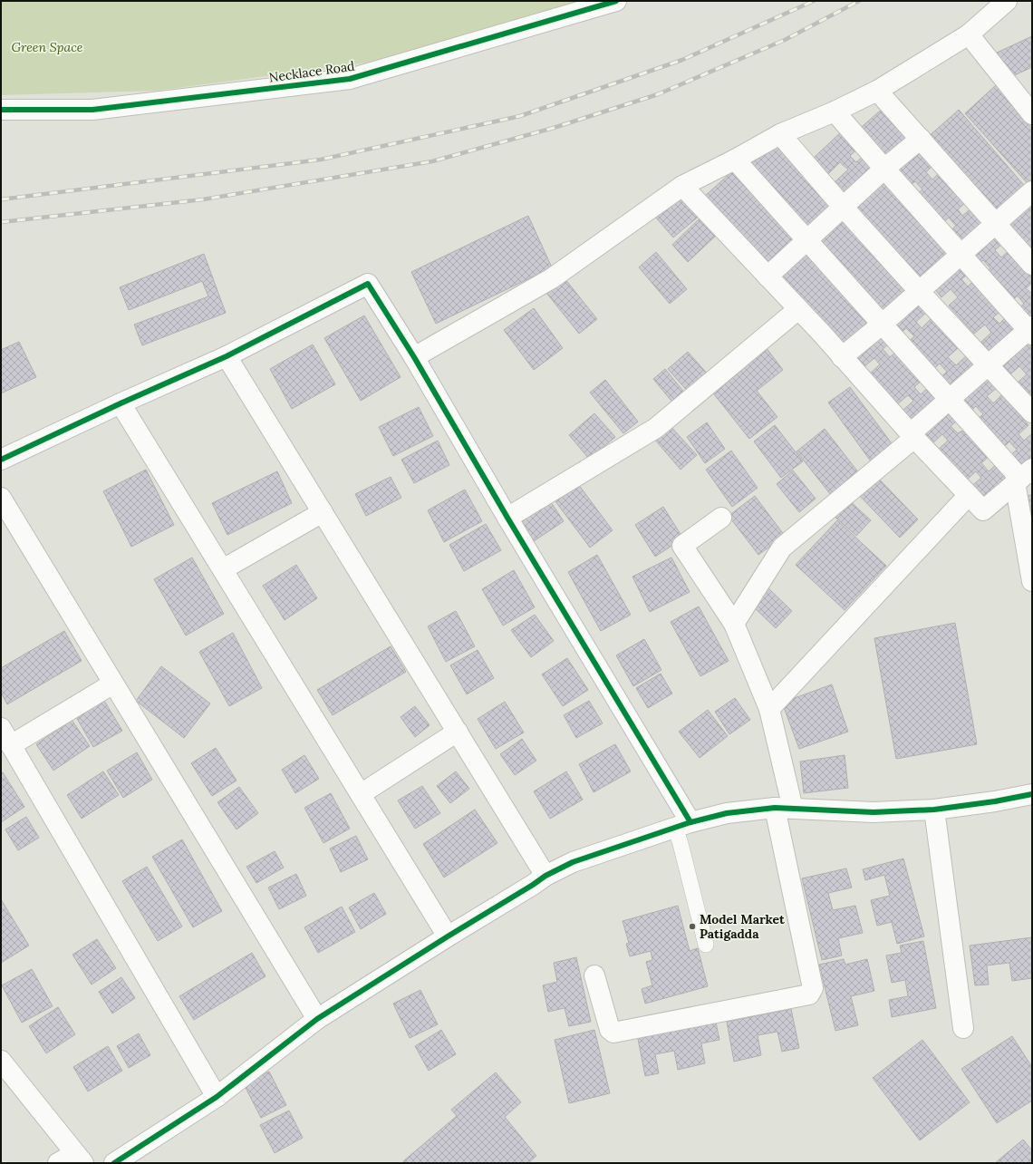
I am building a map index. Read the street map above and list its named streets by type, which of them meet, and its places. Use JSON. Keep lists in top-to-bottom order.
{
  "streets": {
    "street": ["Necklace Road"]
  },
  "parks": ["Green Space"],
  "places": ["Model Market Patigadda"]
}
